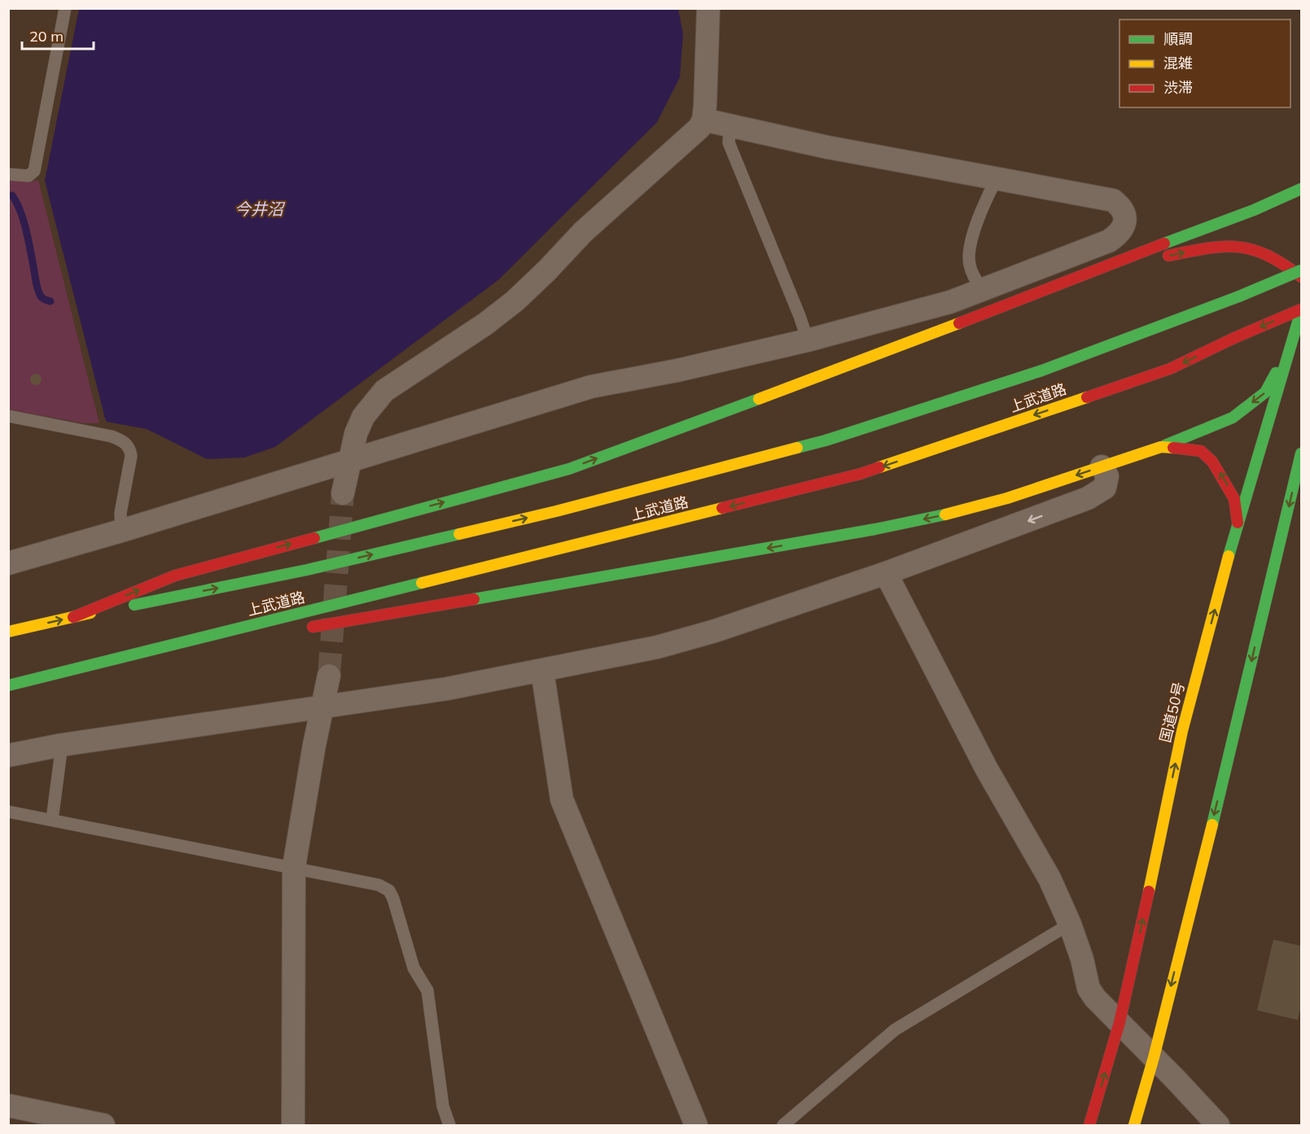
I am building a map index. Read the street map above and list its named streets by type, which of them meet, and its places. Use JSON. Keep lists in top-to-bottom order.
{
  "streets": {
    "highway": ["上武道路", "国道50号"]
  },
  "crossings": [
    ["上武道路", "国道50号"]
  ],
  "water": ["今井沼"],
  "legend": ["順調", "混雑", "渋滞"],
  "scale_bar": "20 m"
}
